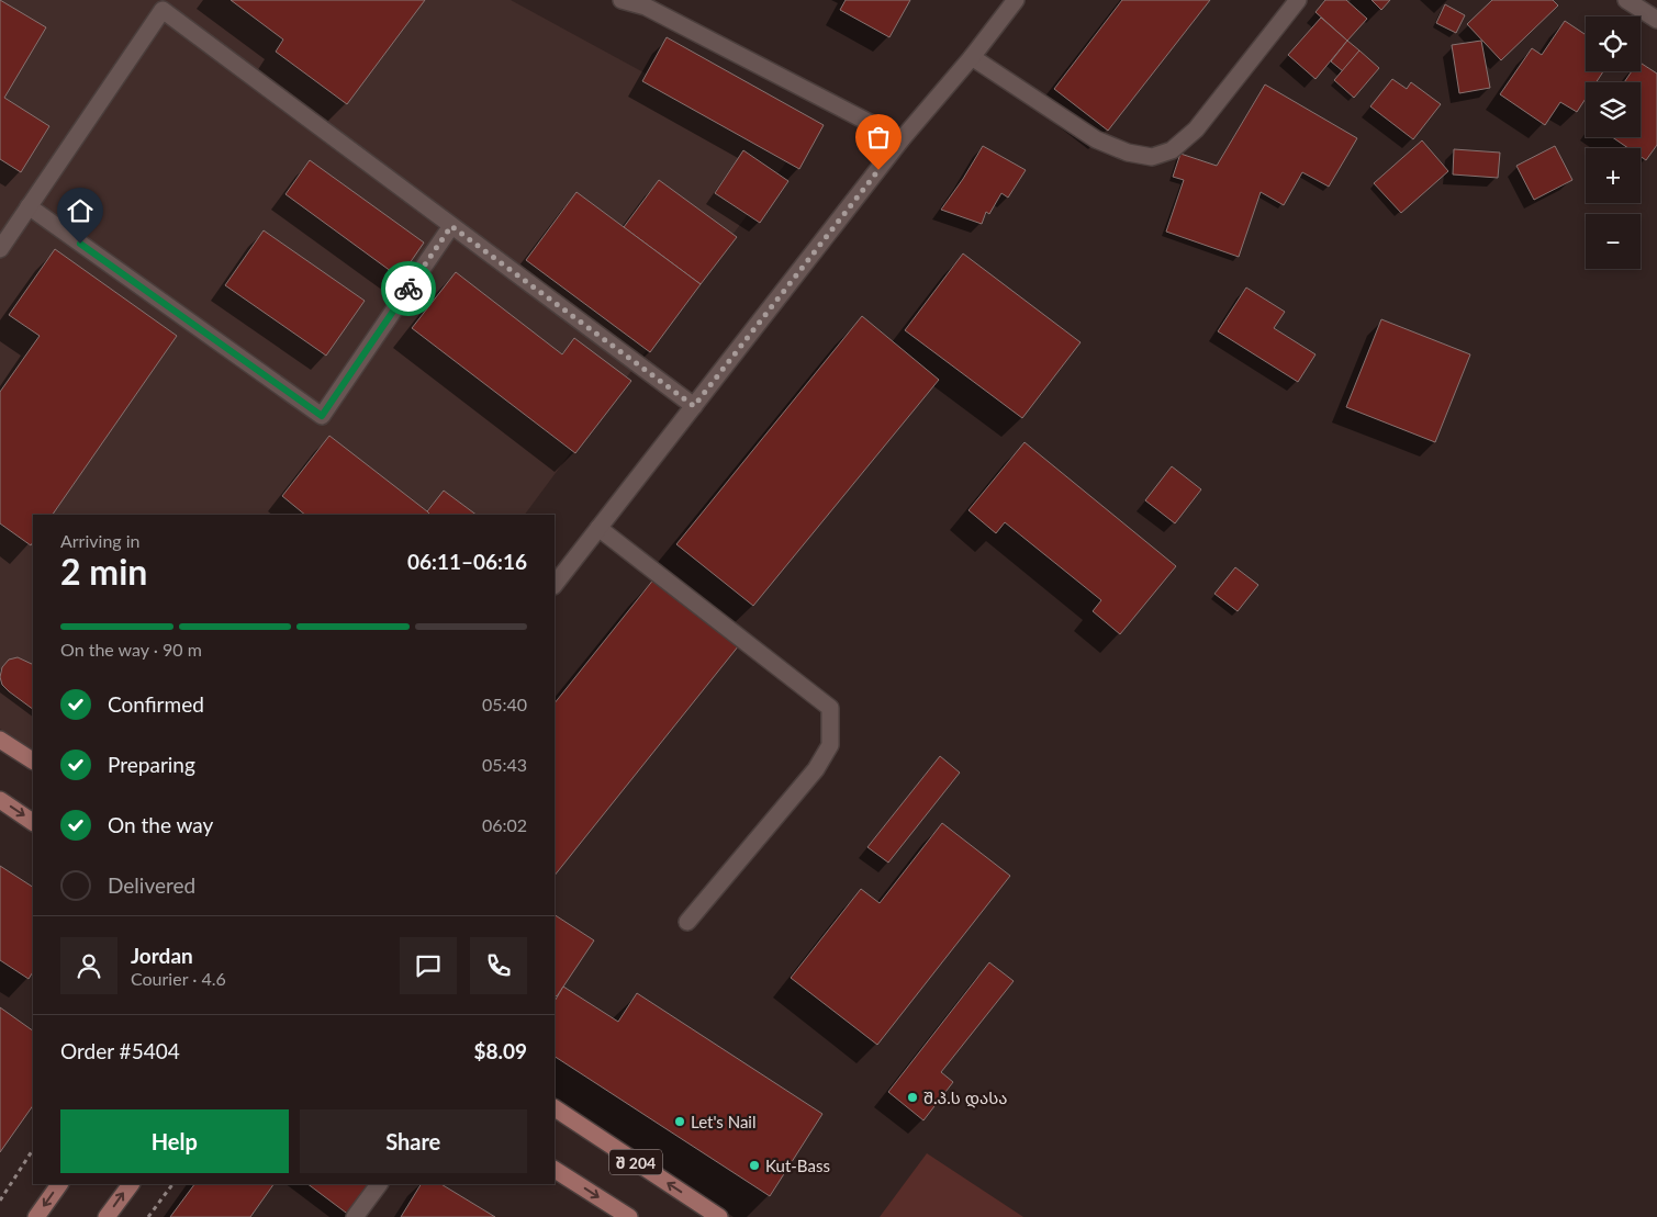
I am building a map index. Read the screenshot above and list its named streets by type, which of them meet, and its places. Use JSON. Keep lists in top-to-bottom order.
{
  "streets": {
    "main road": ["შ 204"]
  },
  "places": ["შ.პ.ს დასა", "Let's Nail", "Kut-Bass"],
  "page": {
    "map_buttons": ["+", "−"],
    "heading": ["2 min", "Arriving in", "06:11–06:16"],
    "panel": [
      "Jordan",
      "Courier · 4.6",
      "Order #5404",
      "$8.09"
    ],
    "bar": "On the way · 90 m",
    "list": [
      ["Confirmed", "05:40"],
      ["Preparing", "05:43"],
      ["On the way", "06:02"],
      "Delivered"
    ],
    "buttons": ["Help", "Share"]
  }
}
